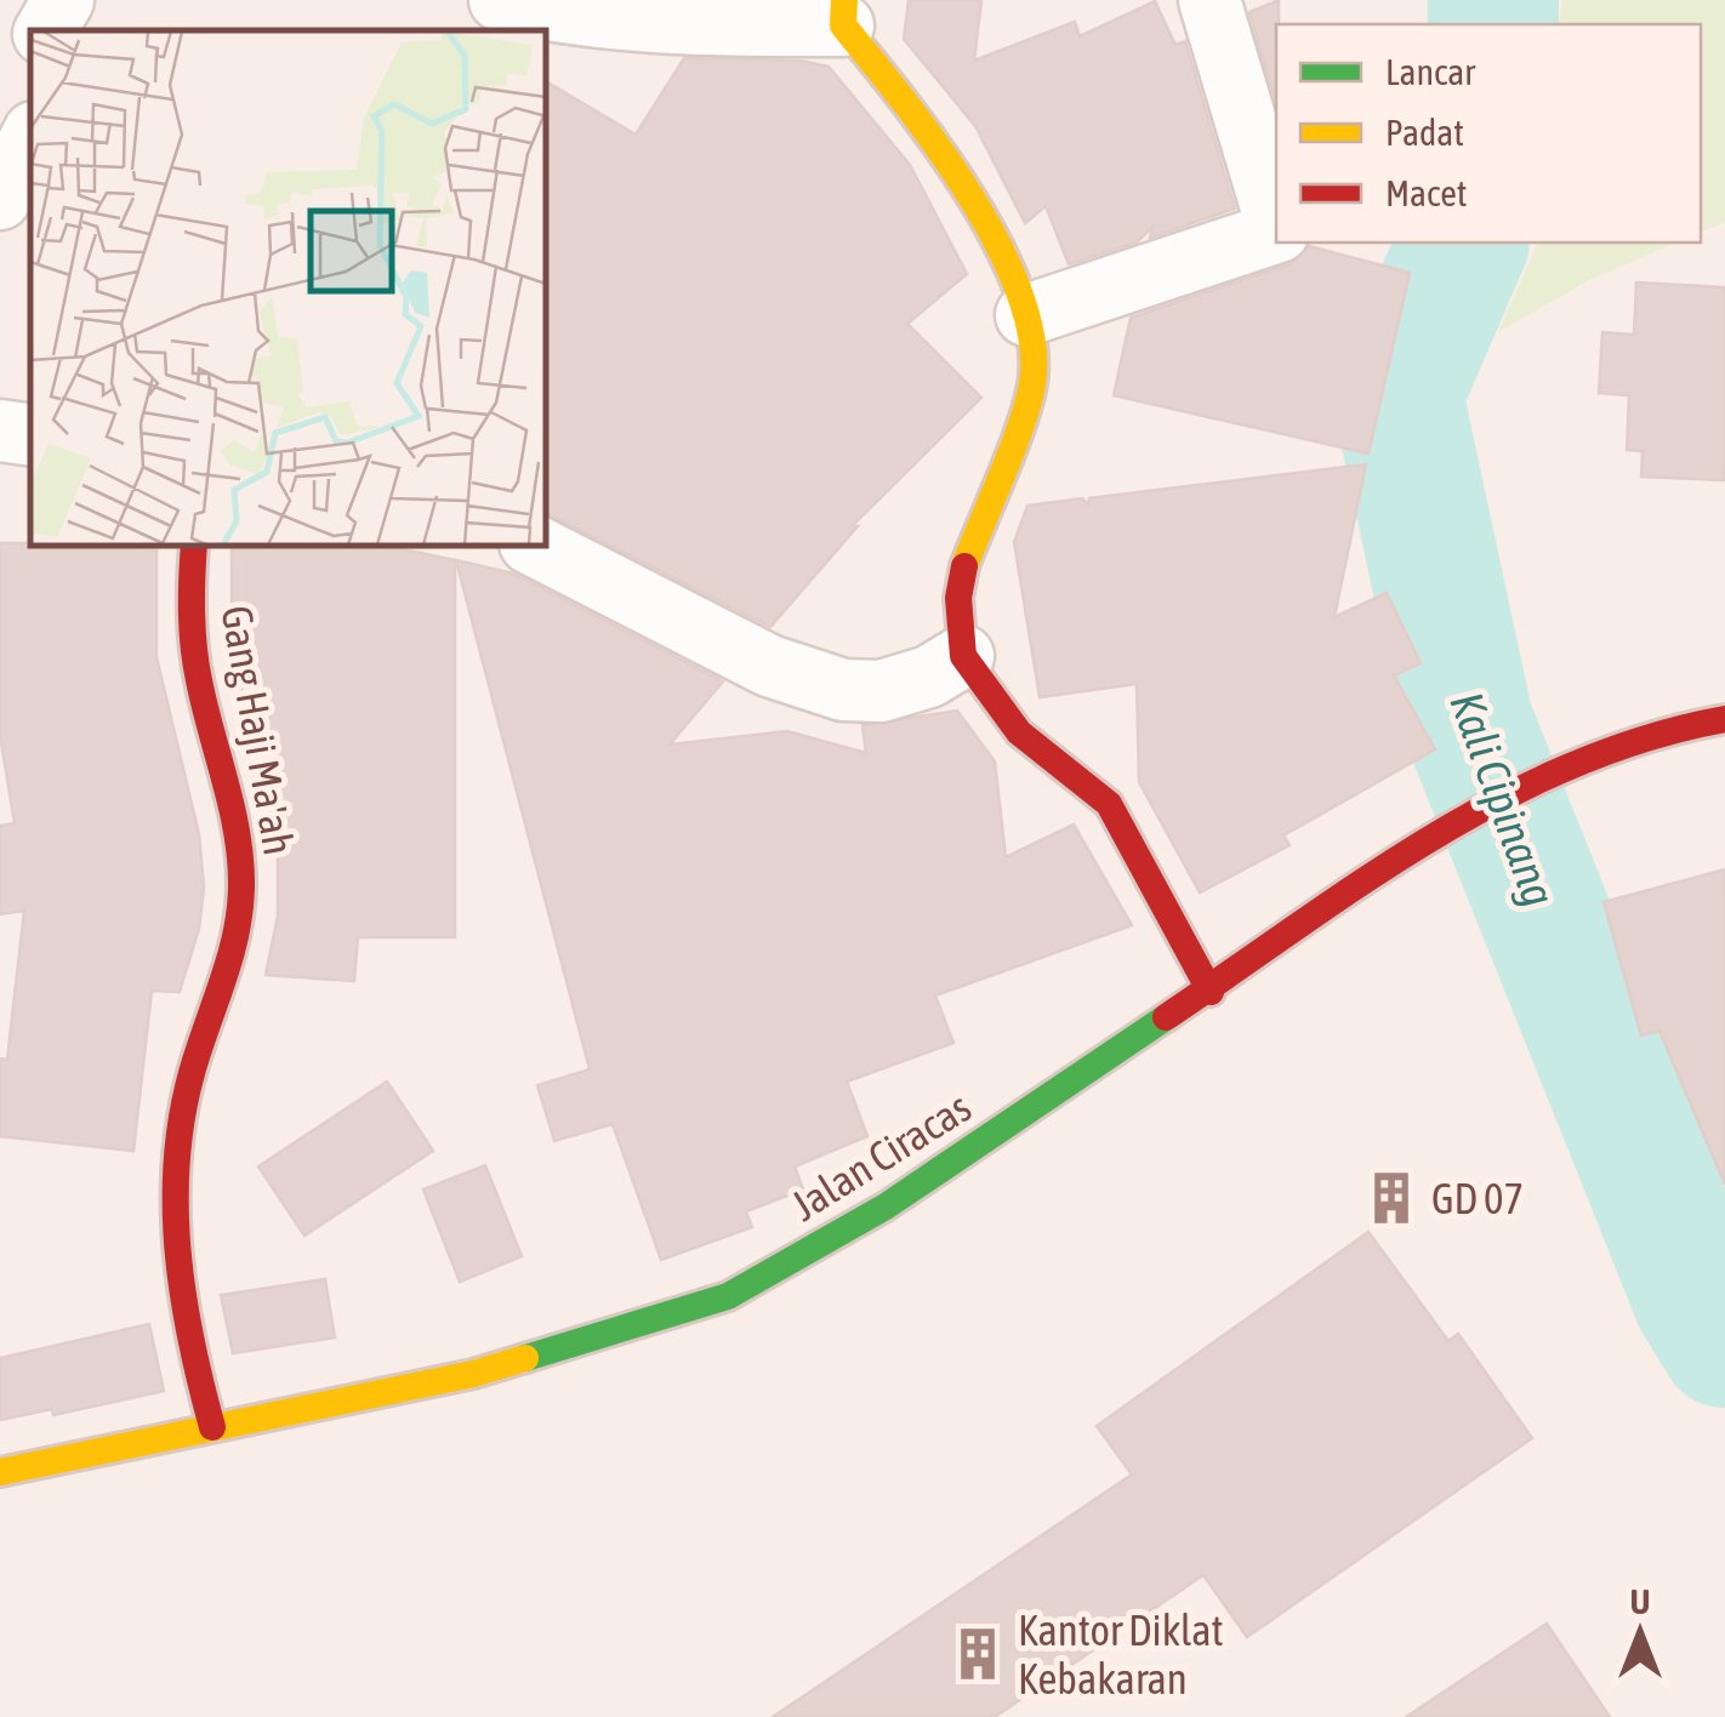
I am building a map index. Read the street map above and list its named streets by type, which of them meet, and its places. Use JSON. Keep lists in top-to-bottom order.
{
  "streets": {
    "street": ["Gang Haji Ma'ah", "Jalan Ciracas"]
  },
  "crossings": [
    ["Gang Haji Ma'ah", "Jalan Ciracas"]
  ],
  "water": ["Kali Cipinang"],
  "places": {
    "building": ["GD 07", "Kantor Diklat Kebakaran"]
  },
  "legend": ["Lancar", "Padat", "Macet"],
  "north": "top"
}
